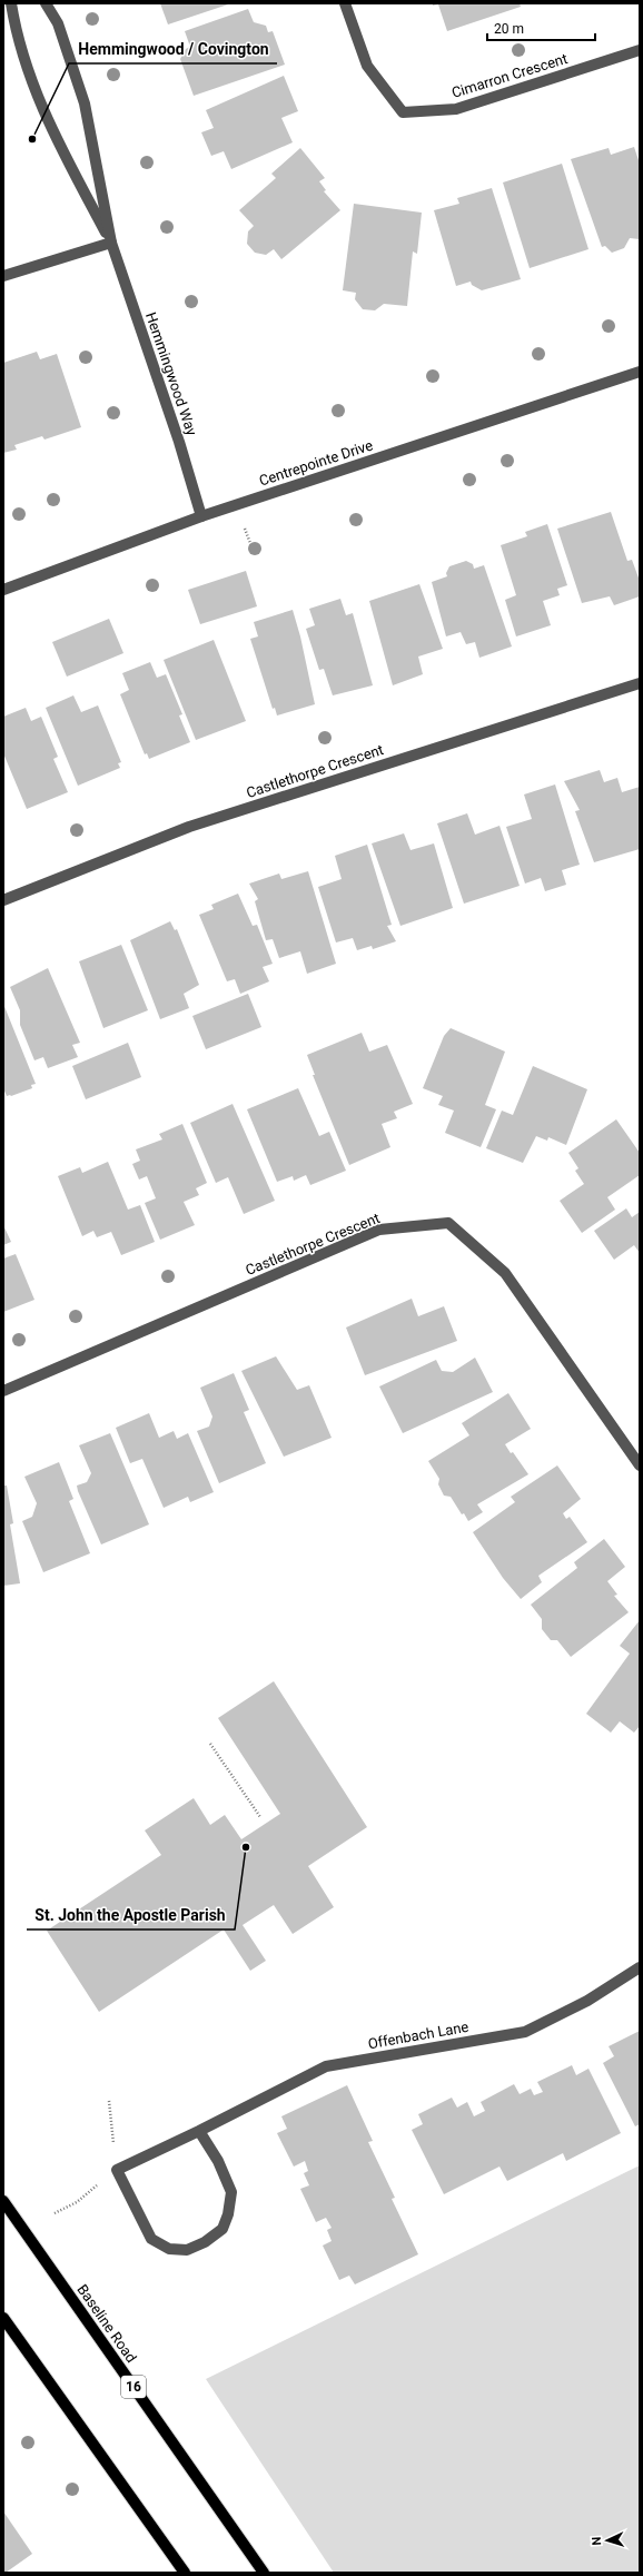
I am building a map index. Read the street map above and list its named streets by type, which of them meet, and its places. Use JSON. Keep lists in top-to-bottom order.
{
  "streets": {
    "main road": ["Baseline Road", "16"],
    "street": [
      "Cimarron Crescent",
      "Hemmingwood Way",
      "Centrepointe Drive",
      "Castlethorpe Crescent",
      "Offenbach Lane"
    ]
  },
  "crossings": [
    ["Hemmingwood Way", "Centrepointe Drive"]
  ],
  "places": ["Hemmingwood / Covington", "St. John the Apostle Parish"],
  "scale_bar": "20 m",
  "north": "left"
}
